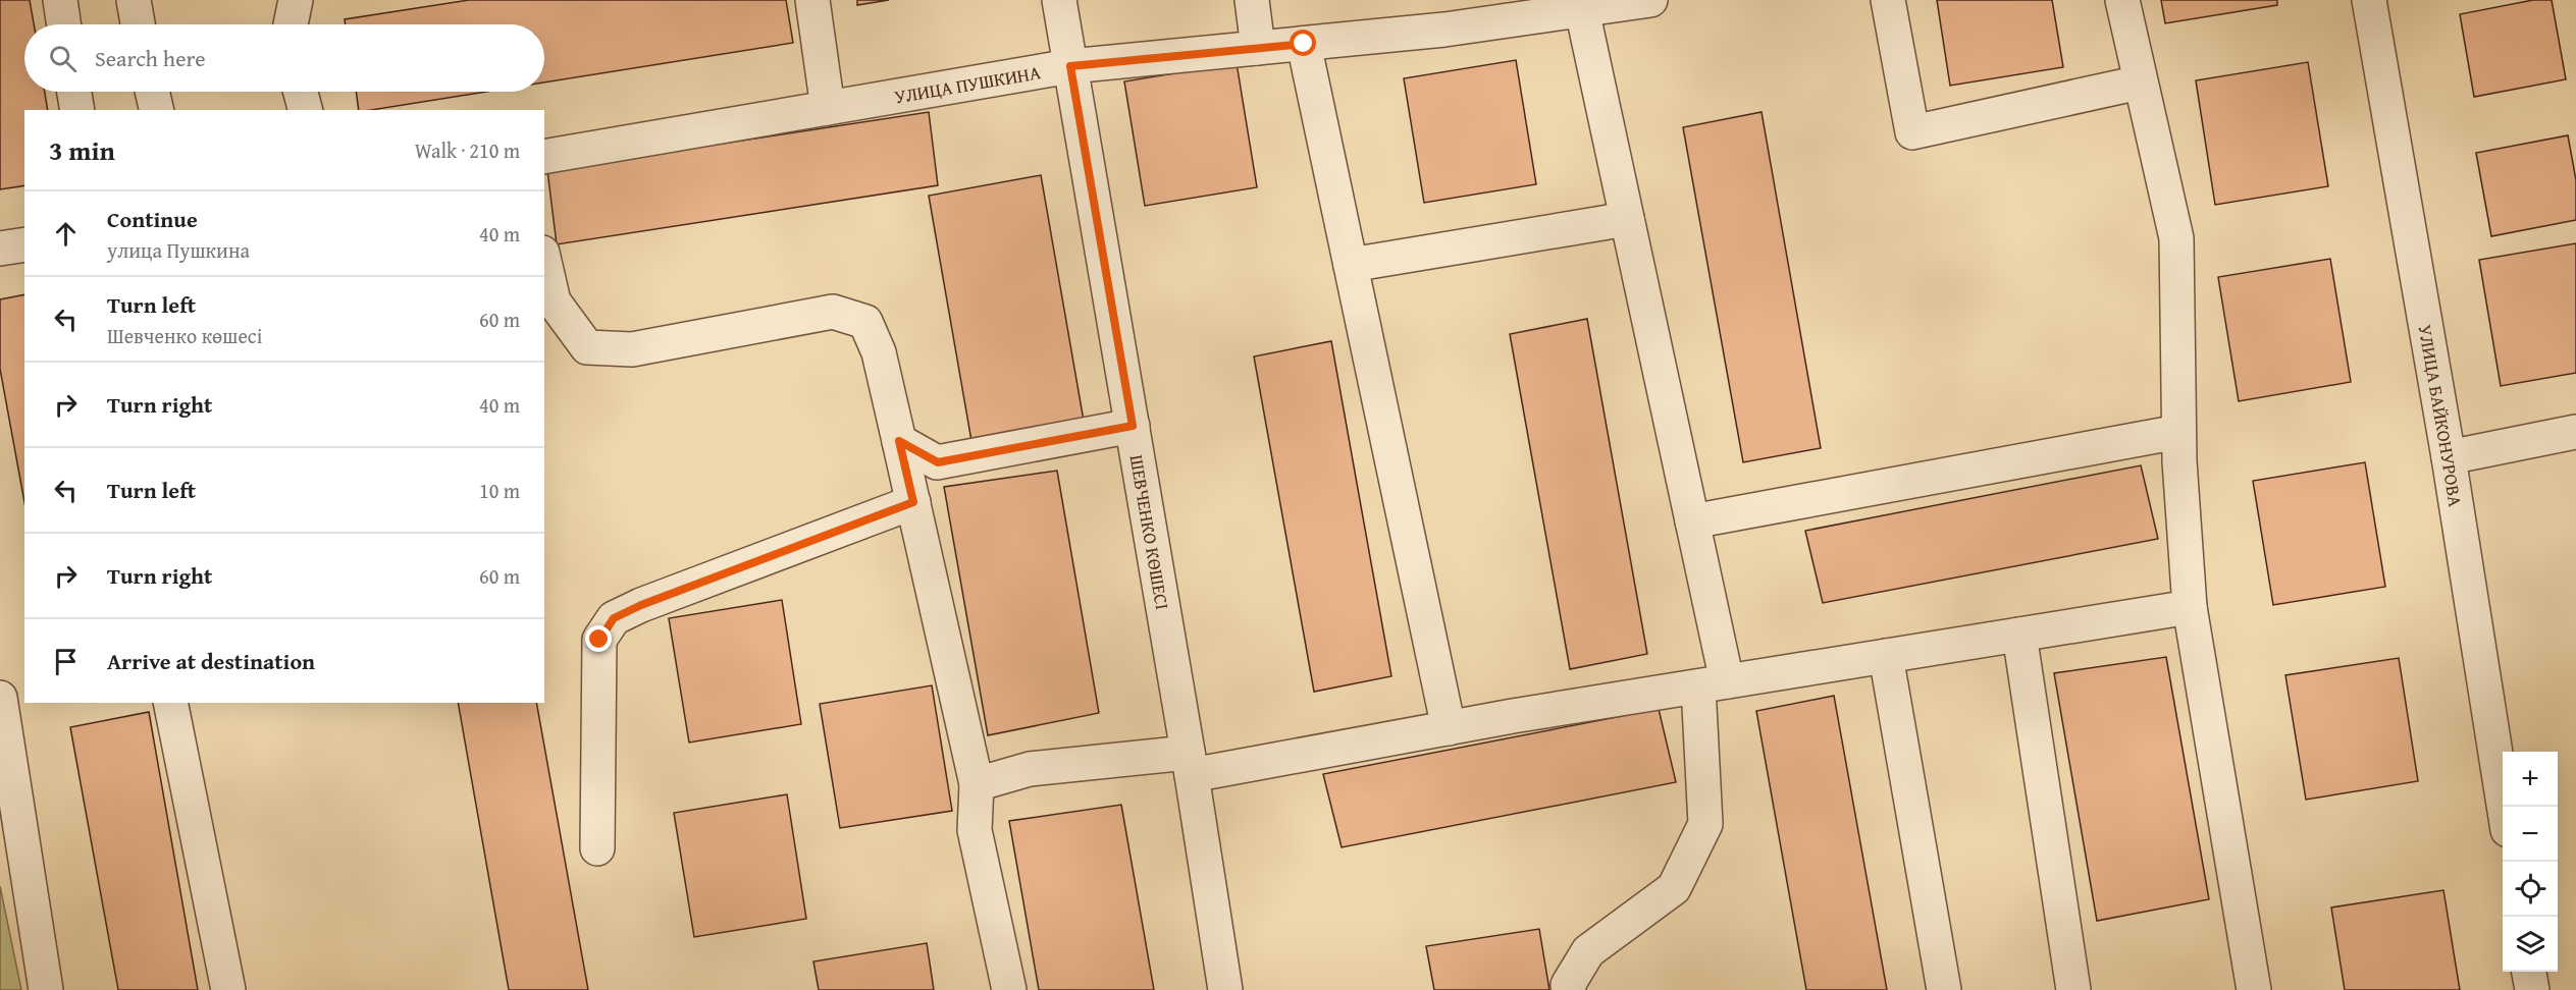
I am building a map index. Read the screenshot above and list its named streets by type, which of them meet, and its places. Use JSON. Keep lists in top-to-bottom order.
{
  "streets": {
    "street": ["УЛИЦА ПУШКИНА", "УЛИЦА БАЙКОНУРОВА", "ШЕВЧЕНКО КӨШЕСІ"]
  },
  "crossings": [
    ["УЛИЦА ПУШКИНА", "ШЕВЧЕНКО КӨШЕСІ"]
  ],
  "page": {
    "search": "Search here",
    "heading": ["3 min", "Walk · 210 m"],
    "list": [
      ["Continue", "улица Пушкина", "40 m"],
      ["Turn left", "Шевченко көшесі", "60 m"],
      ["Turn right", "40 m"],
      ["Turn left", "10 m"],
      ["Turn right", "60 m"],
      "Arrive at destination"
    ],
    "map_buttons": ["+", "−"]
  }
}
